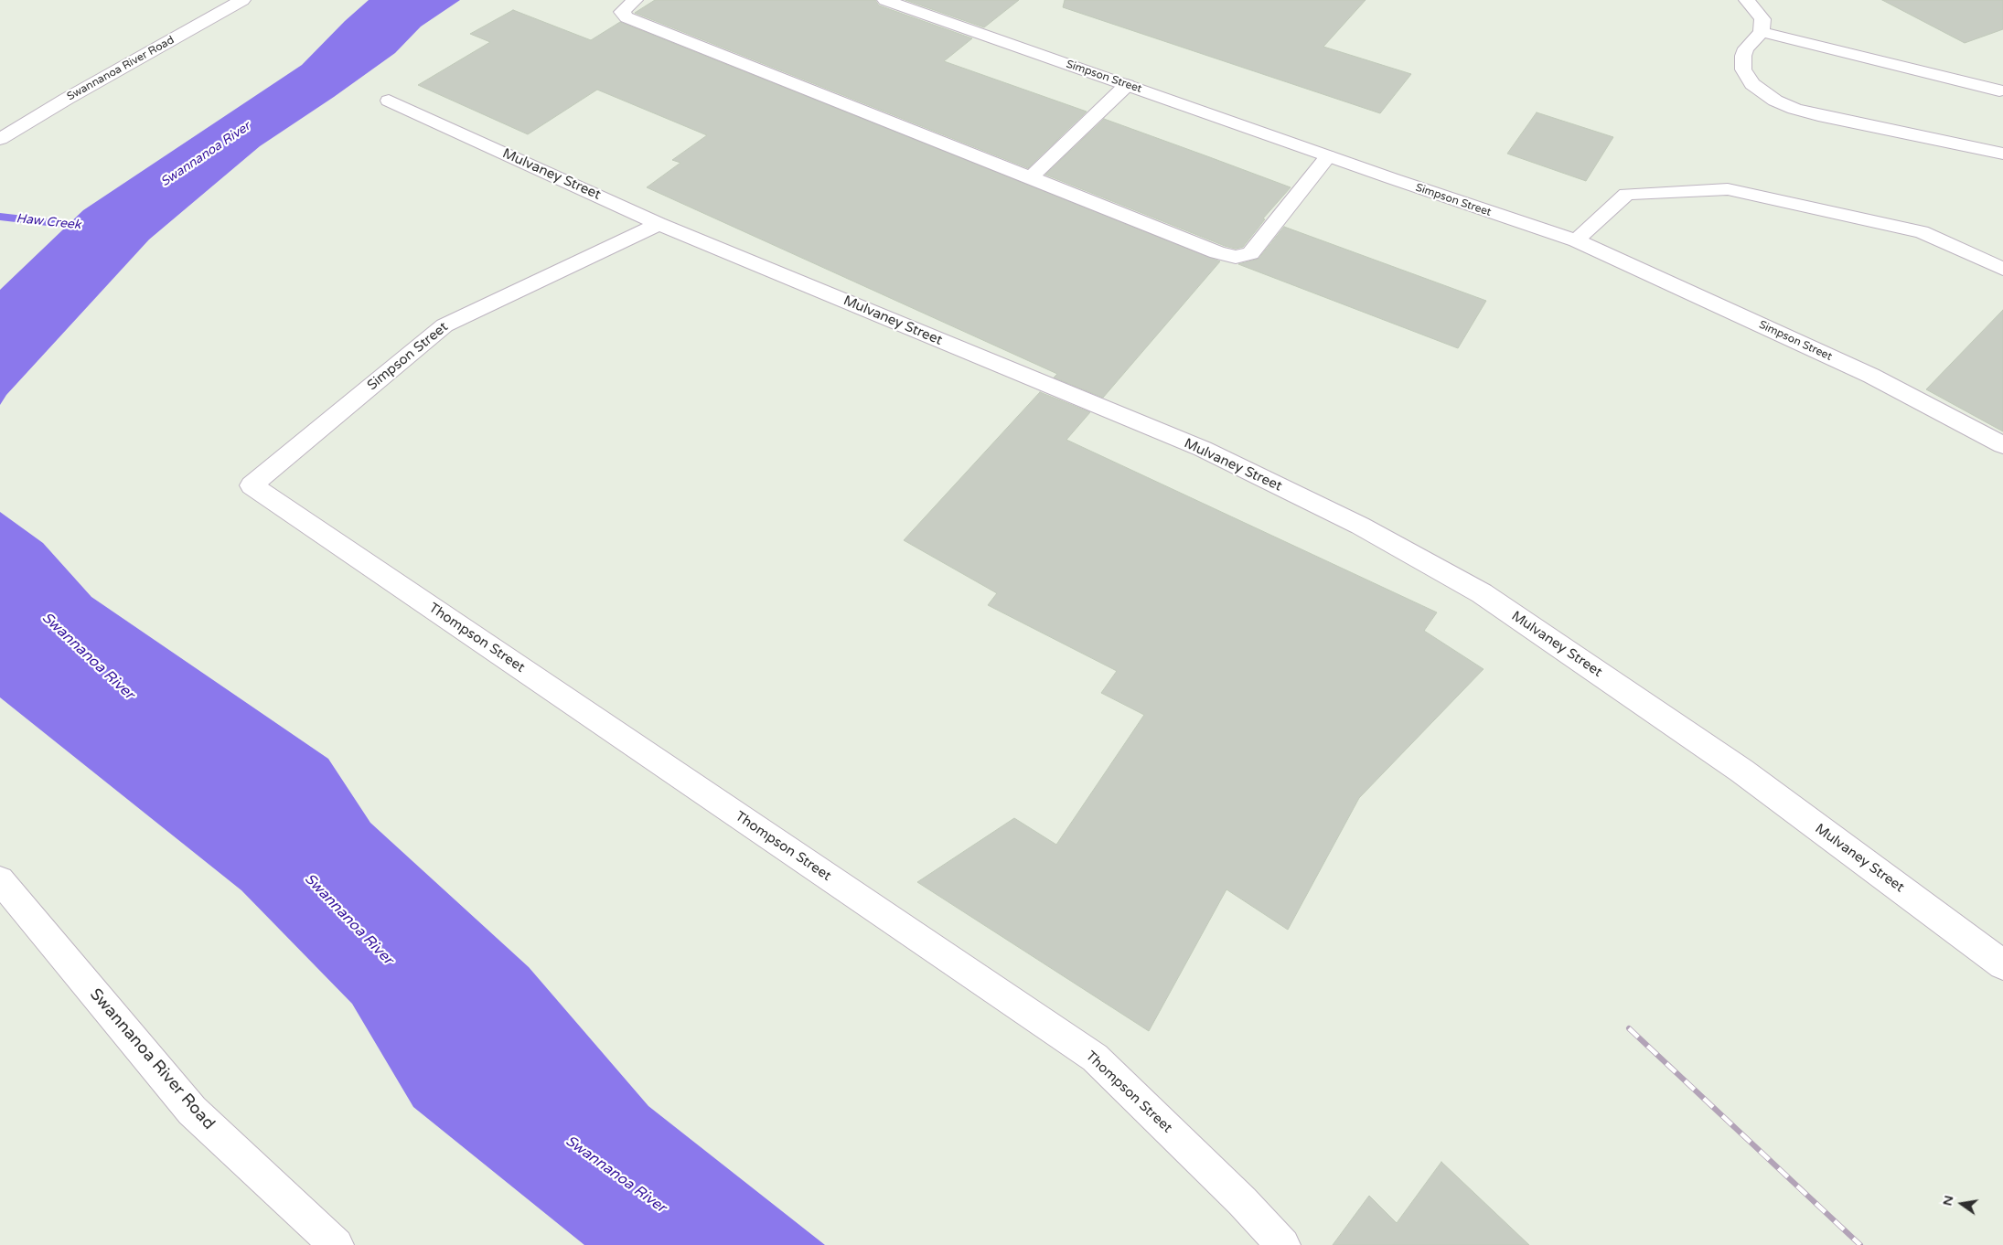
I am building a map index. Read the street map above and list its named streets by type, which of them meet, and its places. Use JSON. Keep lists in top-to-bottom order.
{
  "streets": {
    "street": [
      "Swannanoa River Road",
      "Simpson Street",
      "Mulvaney Street",
      "Thompson Street"
    ]
  },
  "crossings": [
    ["Simpson Street", "Mulvaney Street"],
    ["Simpson Street", "Thompson Street"]
  ],
  "water": ["Swannanoa River", "Haw Creek"],
  "north": "left"
}
